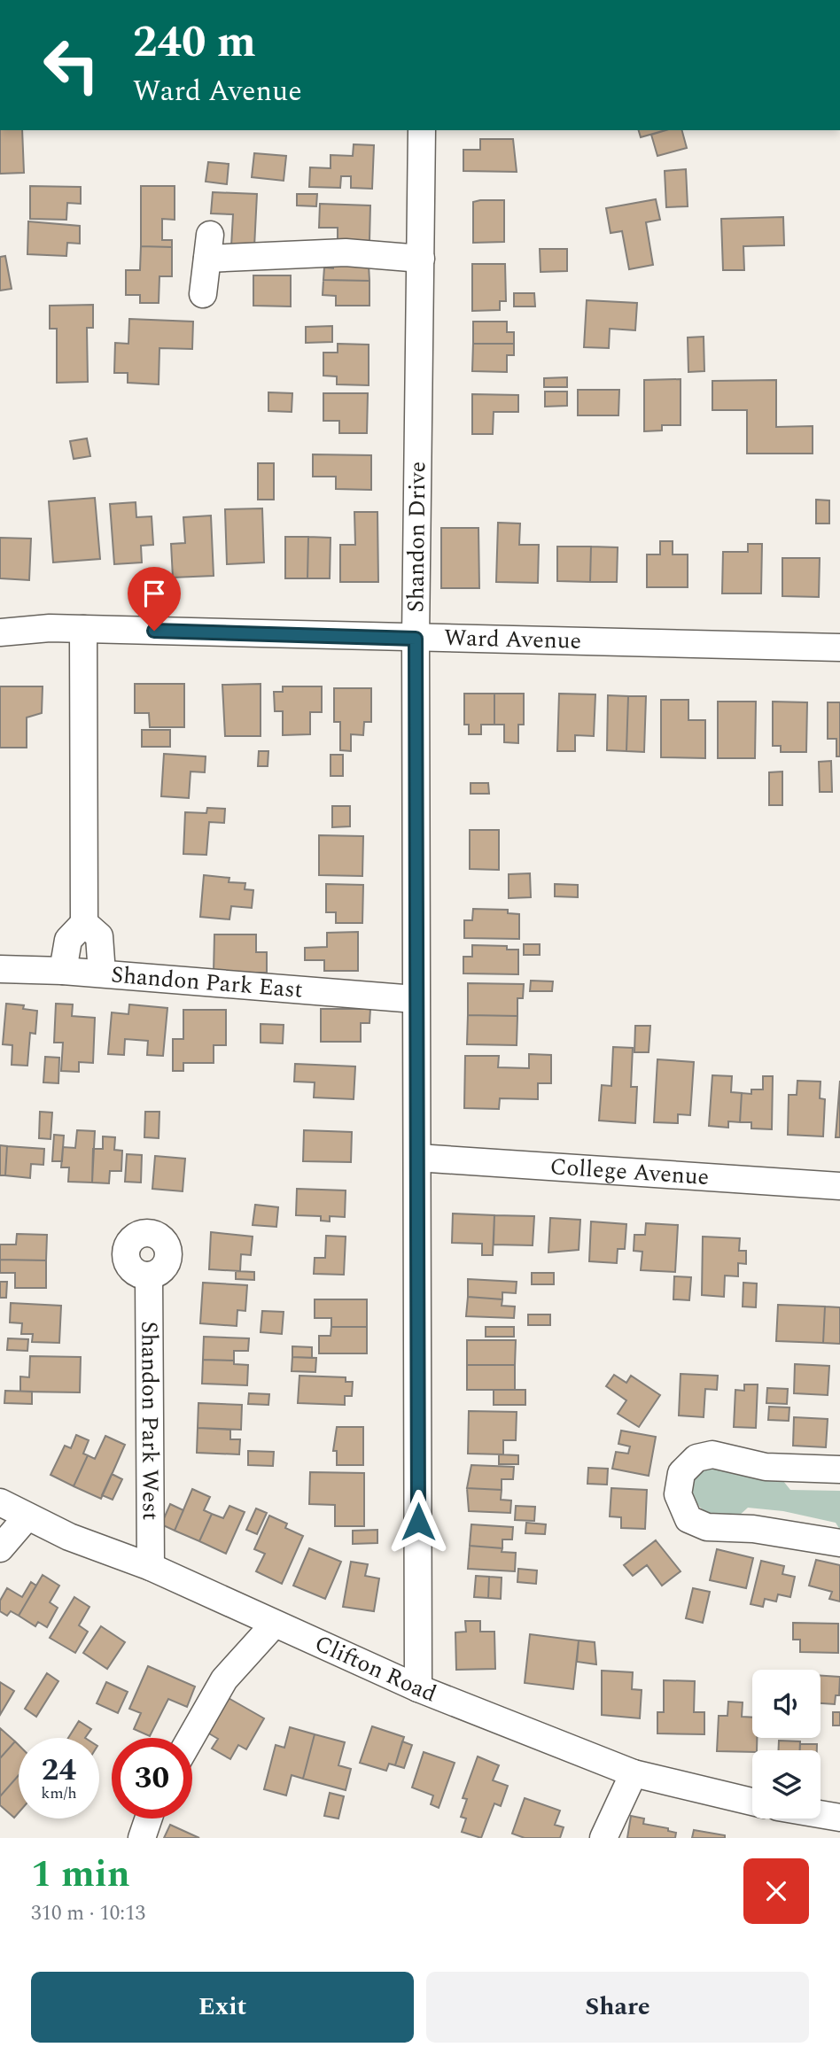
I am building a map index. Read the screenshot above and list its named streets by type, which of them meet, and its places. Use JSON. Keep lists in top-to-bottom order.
{
  "streets": {
    "street": [
      "Shandon Drive",
      "Ward Avenue",
      "Shandon Park East",
      "College Avenue",
      "Shandon Park West",
      "Clifton Road"
    ]
  },
  "crossings": [
    ["Shandon Drive", "Ward Avenue"],
    ["Shandon Drive", "Shandon Park East"],
    ["Shandon Drive", "College Avenue"],
    ["Shandon Drive", "Clifton Road"],
    ["Shandon Park West", "Clifton Road"]
  ],
  "page": {
    "turn": ["240 m", "Ward Avenue"],
    "speed": "24 km/h",
    "limit": "30",
    "heading": ["1 min", "310 m · 10:13"],
    "buttons": ["Exit", "Share"]
  }
}
